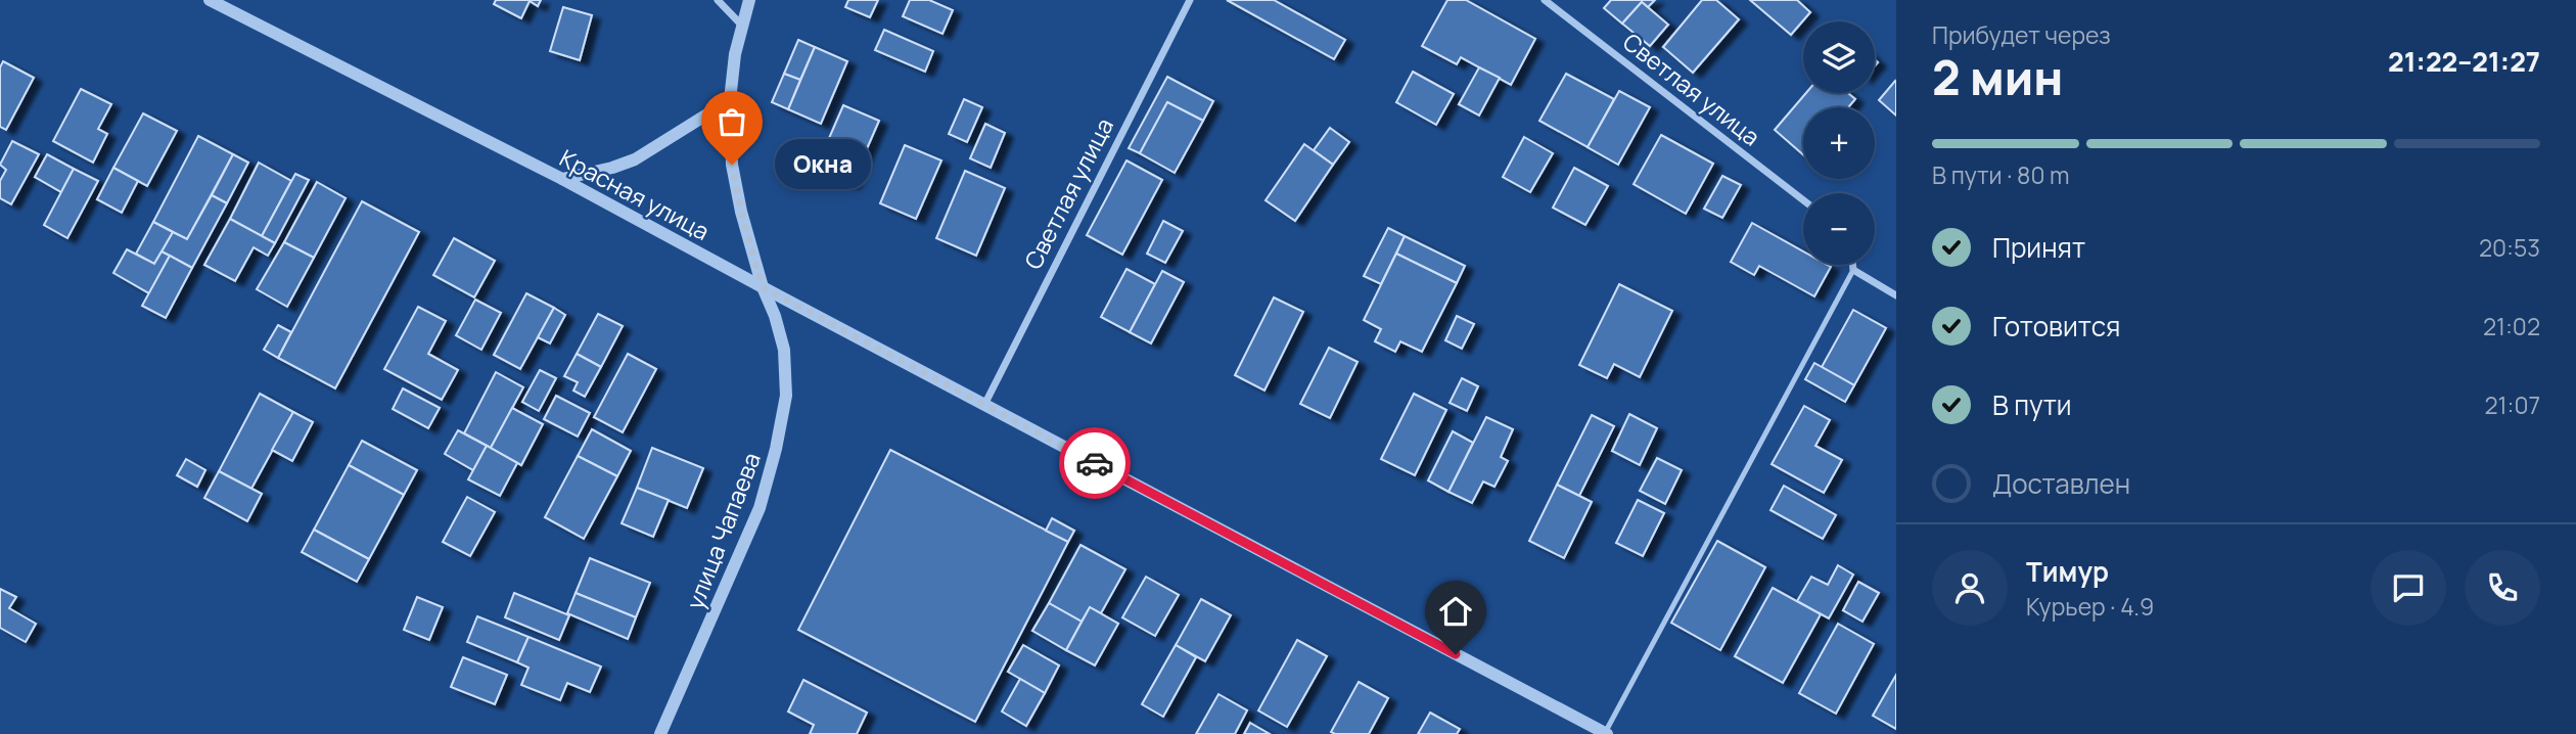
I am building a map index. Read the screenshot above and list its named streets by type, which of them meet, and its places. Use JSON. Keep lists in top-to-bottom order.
{
  "streets": {
    "street": ["Светлая улица", "Красная улица", "улица Чапаева"]
  },
  "crossings": [
    ["Светлая улица", "Красная улица"],
    ["Красная улица", "улица Чапаева"]
  ],
  "places": ["Окна"],
  "page": {
    "heading": ["2 мин", "Прибудет через", "21:22–21:27"],
    "panel": ["Тимур", "Курьер · 4.9"],
    "map_buttons": ["+", "−"],
    "bar": "В пути · 80 m",
    "bubble": "Окна",
    "list": [
      ["Принят", "20:53"],
      ["Готовится", "21:02"],
      ["В пути", "21:07"],
      "Доставлен"
    ]
  }
}
